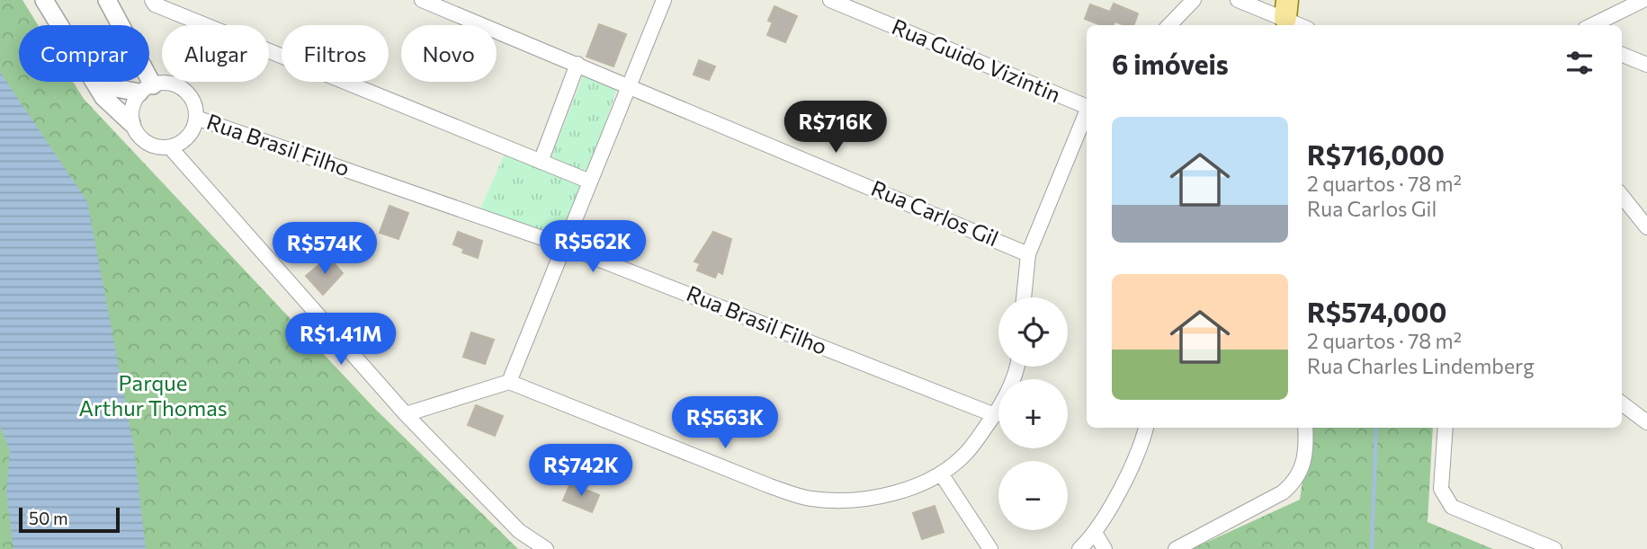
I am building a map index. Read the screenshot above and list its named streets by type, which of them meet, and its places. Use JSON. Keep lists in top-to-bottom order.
{
  "streets": {
    "street": ["Rua Guido Vizintin", "Rua Brasil Filho", "Rua Carlos Gil"]
  },
  "parks": ["Parque Arthur Thomas"],
  "scale_bar": "50 m",
  "page": {
    "chip": [
      "Comprar",
      "Alugar",
      "Filtros",
      "Novo"
    ],
    "heading": "6 imóveis",
    "price": [
      "R$716K",
      "R$562K",
      "R$574K",
      "R$1.41M",
      "R$563K",
      "R$742K"
    ],
    "list": [
      {
        "name": "R$716,000",
        "note": "2 quartos · 78 m² · Rua Carlos Gil"
      },
      {
        "name": "R$574,000",
        "note": "2 quartos · 78 m² · Rua Charles Lindemberg"
      }
    ],
    "map_buttons": ["+", "−"],
    "scale": "50 m"
  }
}
